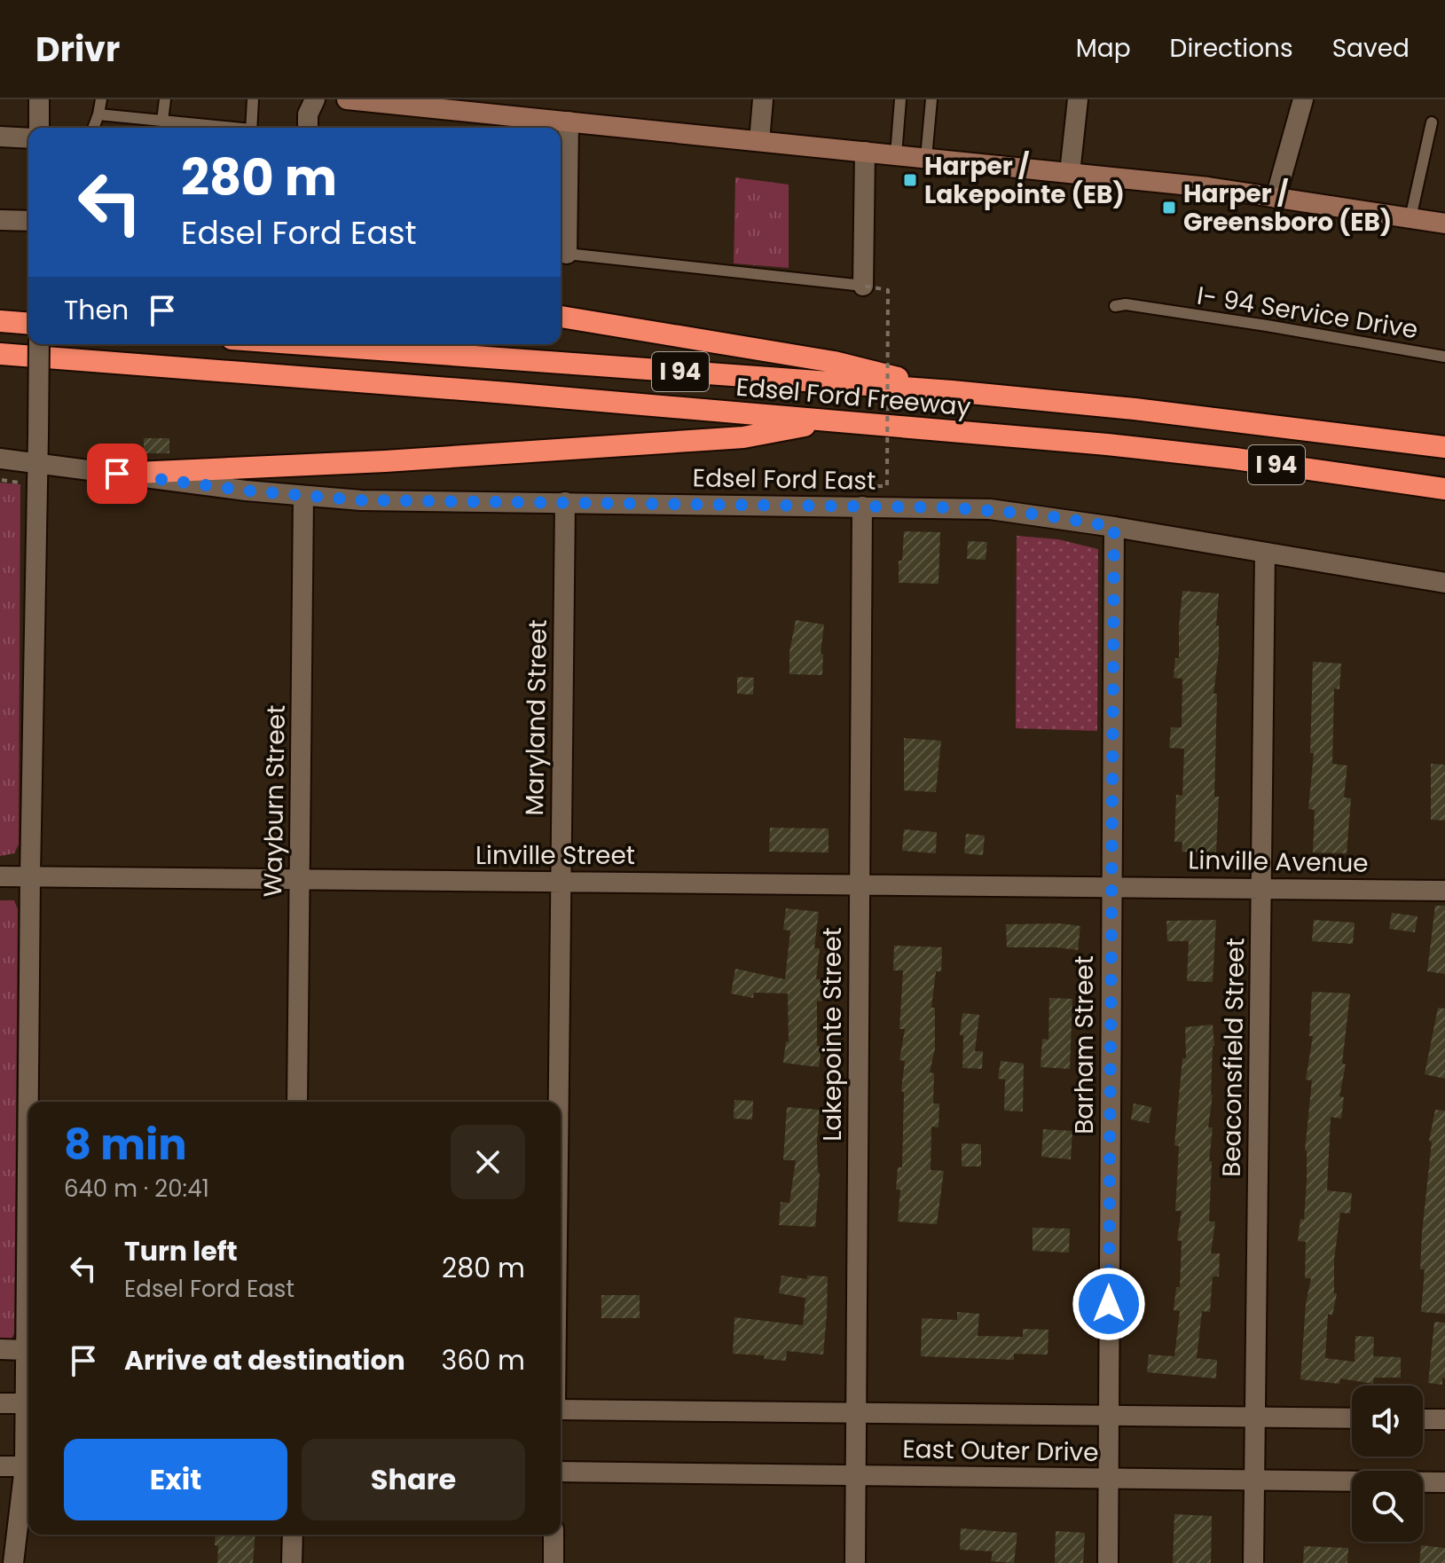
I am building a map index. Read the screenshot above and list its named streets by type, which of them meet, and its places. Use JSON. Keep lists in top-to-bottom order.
{
  "streets": {
    "highway": ["I 94", "Edsel Ford Freeway"],
    "street": [
      "Edsel Ford East",
      "Maryland Street",
      "Wayburn Street",
      "Linville Street",
      "Linville Avenue",
      "Lakepointe Street",
      "Barham Street",
      "Beaconsfield Street",
      "East Outer Drive"
    ],
    "lane": ["I- 94 Service Drive"]
  },
  "crossings": [
    ["Edsel Ford East", "Maryland Street"],
    ["Edsel Ford East", "Wayburn Street"],
    ["Edsel Ford East", "Lakepointe Street"],
    ["Edsel Ford East", "Barham Street"],
    ["Edsel Ford East", "Beaconsfield Street"],
    ["Maryland Street", "Linville Street"],
    ["Wayburn Street", "Linville Street"],
    ["Linville Street", "Linville Avenue"],
    ["Linville Street", "Lakepointe Street"],
    ["Linville Street", "Barham Street"],
    ["Linville Avenue", "Barham Street"],
    ["Linville Avenue", "Beaconsfield Street"],
    ["Lakepointe Street", "East Outer Drive"],
    ["Barham Street", "East Outer Drive"],
    ["Beaconsfield Street", "East Outer Drive"]
  ],
  "places": {
    "transit": ["Harper / Lakepointe (EB)", "Harper / Greensboro (EB)"]
  },
  "page": {
    "header": "Drivr",
    "nav": ["Map", "Directions", "Saved"],
    "turn": ["280 m", "Edsel Ford East"],
    "then": "Then",
    "heading": ["8 min", "640 m · 20:41"],
    "list": [
      {
        "name": "Turn left",
        "note": "Edsel Ford East",
        "value": "280 m"
      },
      {
        "name": "Arrive at destination",
        "value": "360 m"
      }
    ],
    "buttons": ["Exit", "Share"]
  }
}
